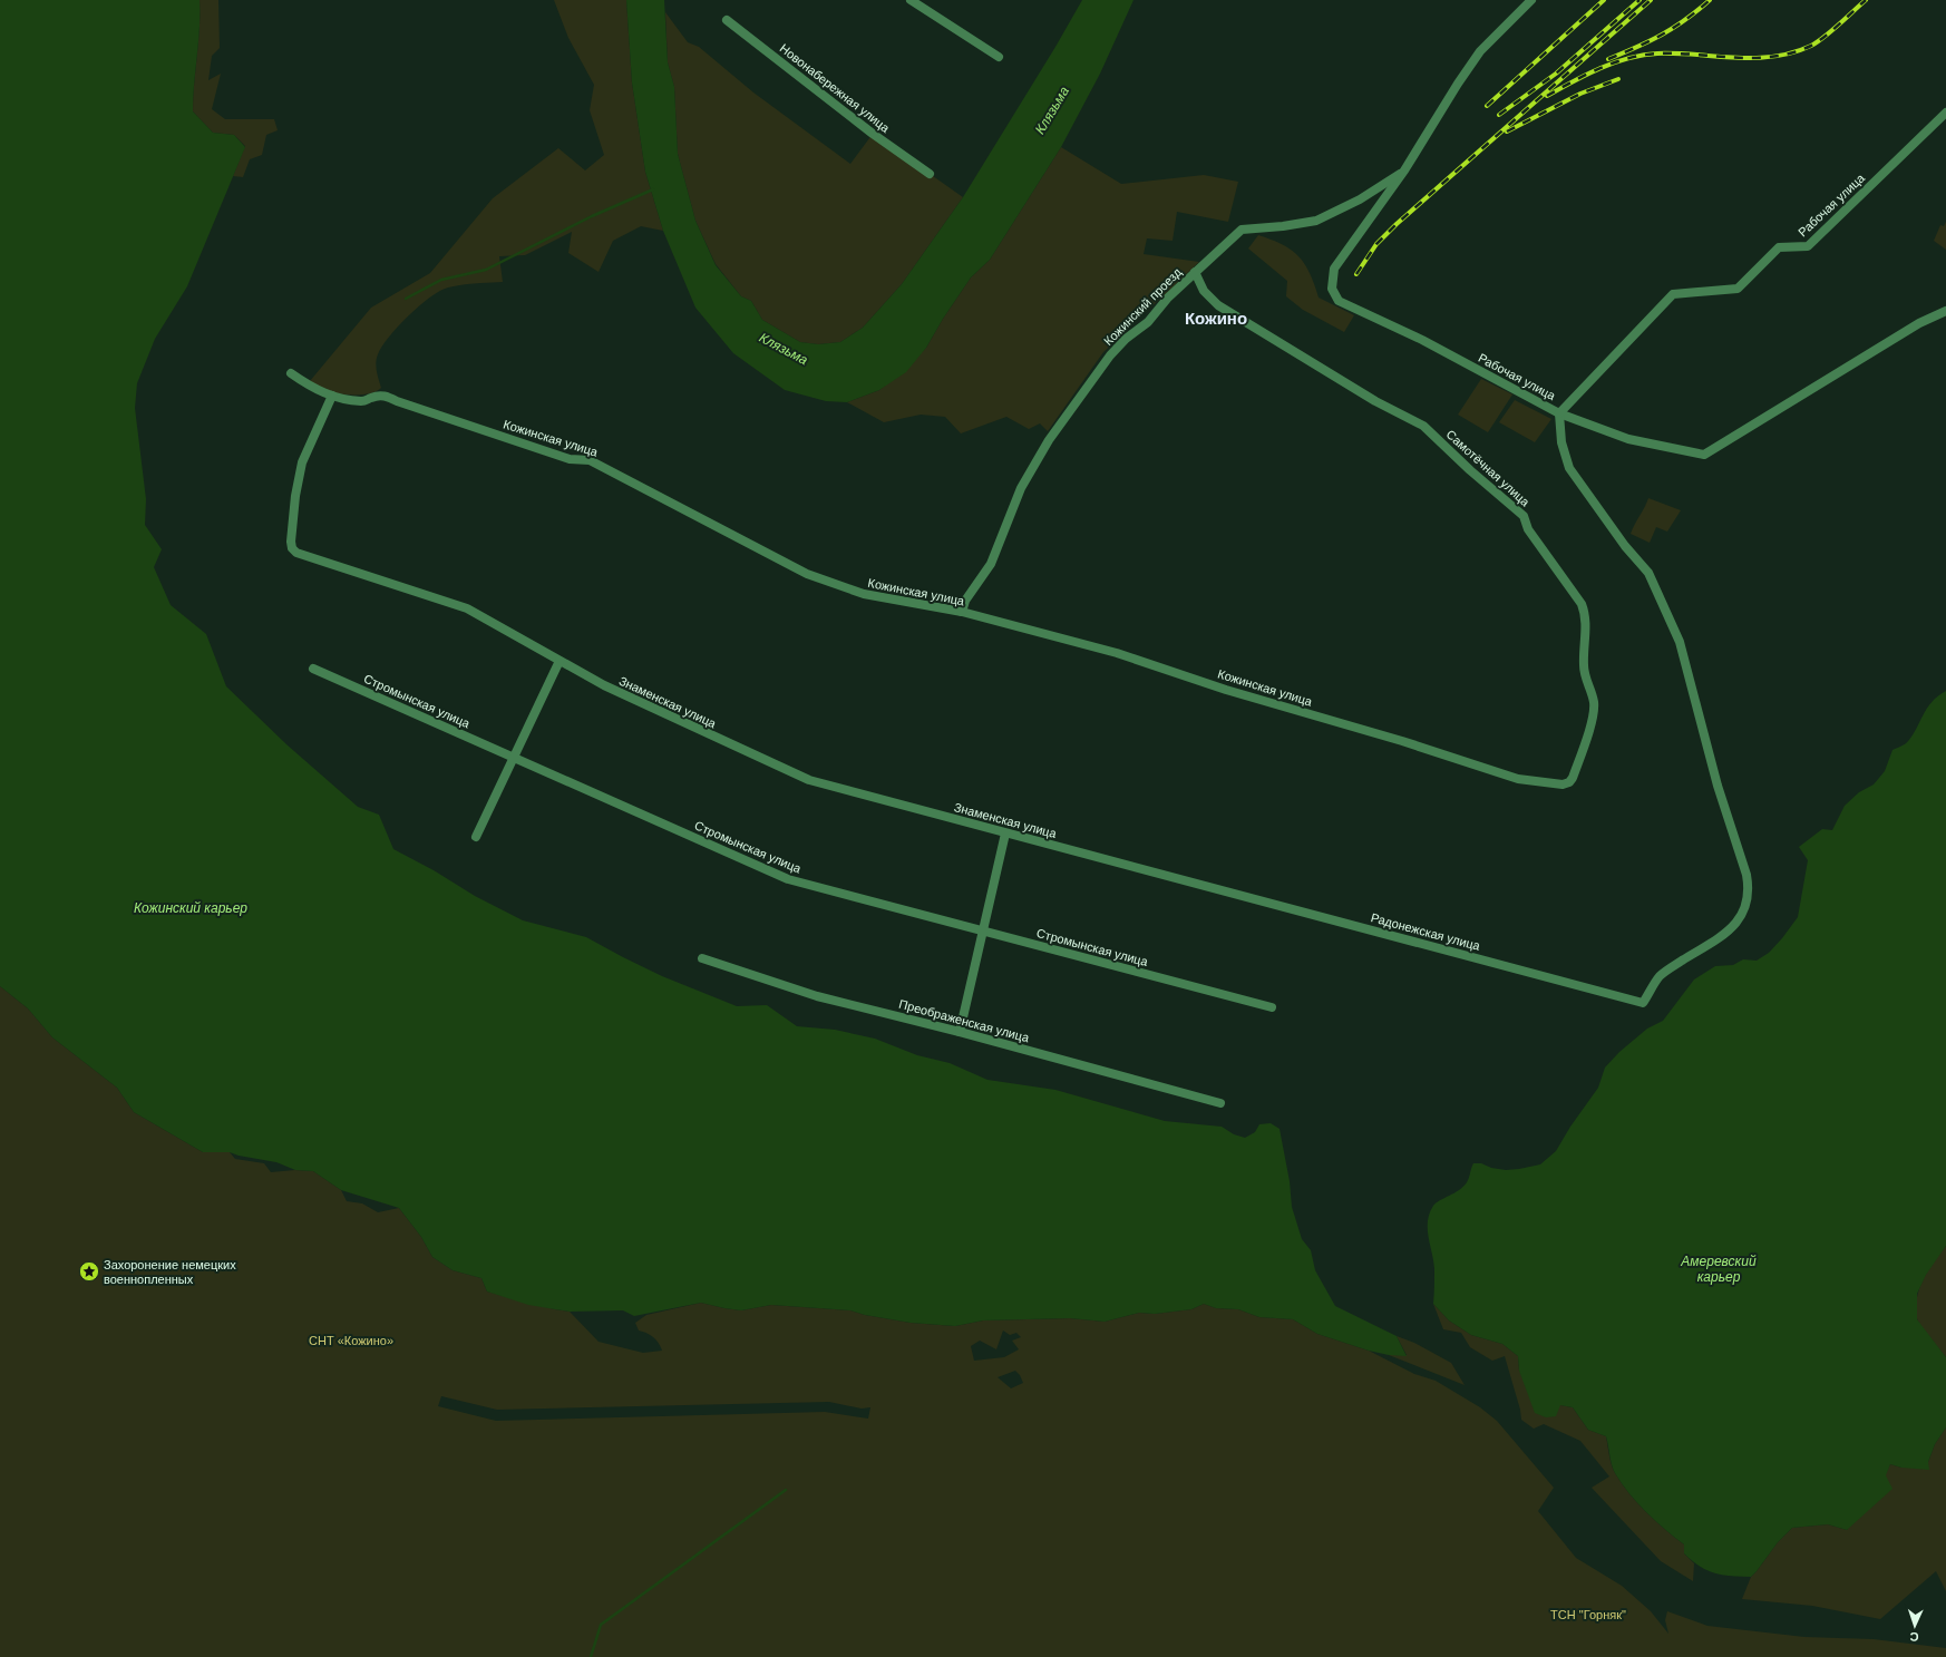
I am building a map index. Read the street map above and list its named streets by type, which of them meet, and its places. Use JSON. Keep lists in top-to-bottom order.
{
  "streets": {
    "street": [
      "Новонабережная улица",
      "Рабочая улица",
      "Кожинский проезд",
      "Кожинская улица",
      "Самотёчная улица",
      "Стромынская улица",
      "Знаменская улица",
      "Радонежская улица",
      "Преображенская улица"
    ]
  },
  "crossings": [
    ["Рабочая улица", "Кожинский проезд"],
    ["Рабочая улица", "Радонежская улица"],
    ["Кожинский проезд", "Кожинская улица"],
    ["Кожинский проезд", "Самотёчная улица"],
    ["Кожинская улица", "Самотёчная улица"],
    ["Кожинская улица", "Знаменская улица"],
    ["Знаменская улица", "Радонежская улица"]
  ],
  "districts": ["Кожино"],
  "water": ["Клязьма", "Кожинский карьер", "Амеревский карьер"],
  "parks": ["СНТ «Кожино»", "ТСН \"Горняк\""],
  "places": {
    "place": ["Захоронение немецких военнопленных"]
  },
  "north": "bottom"
}
